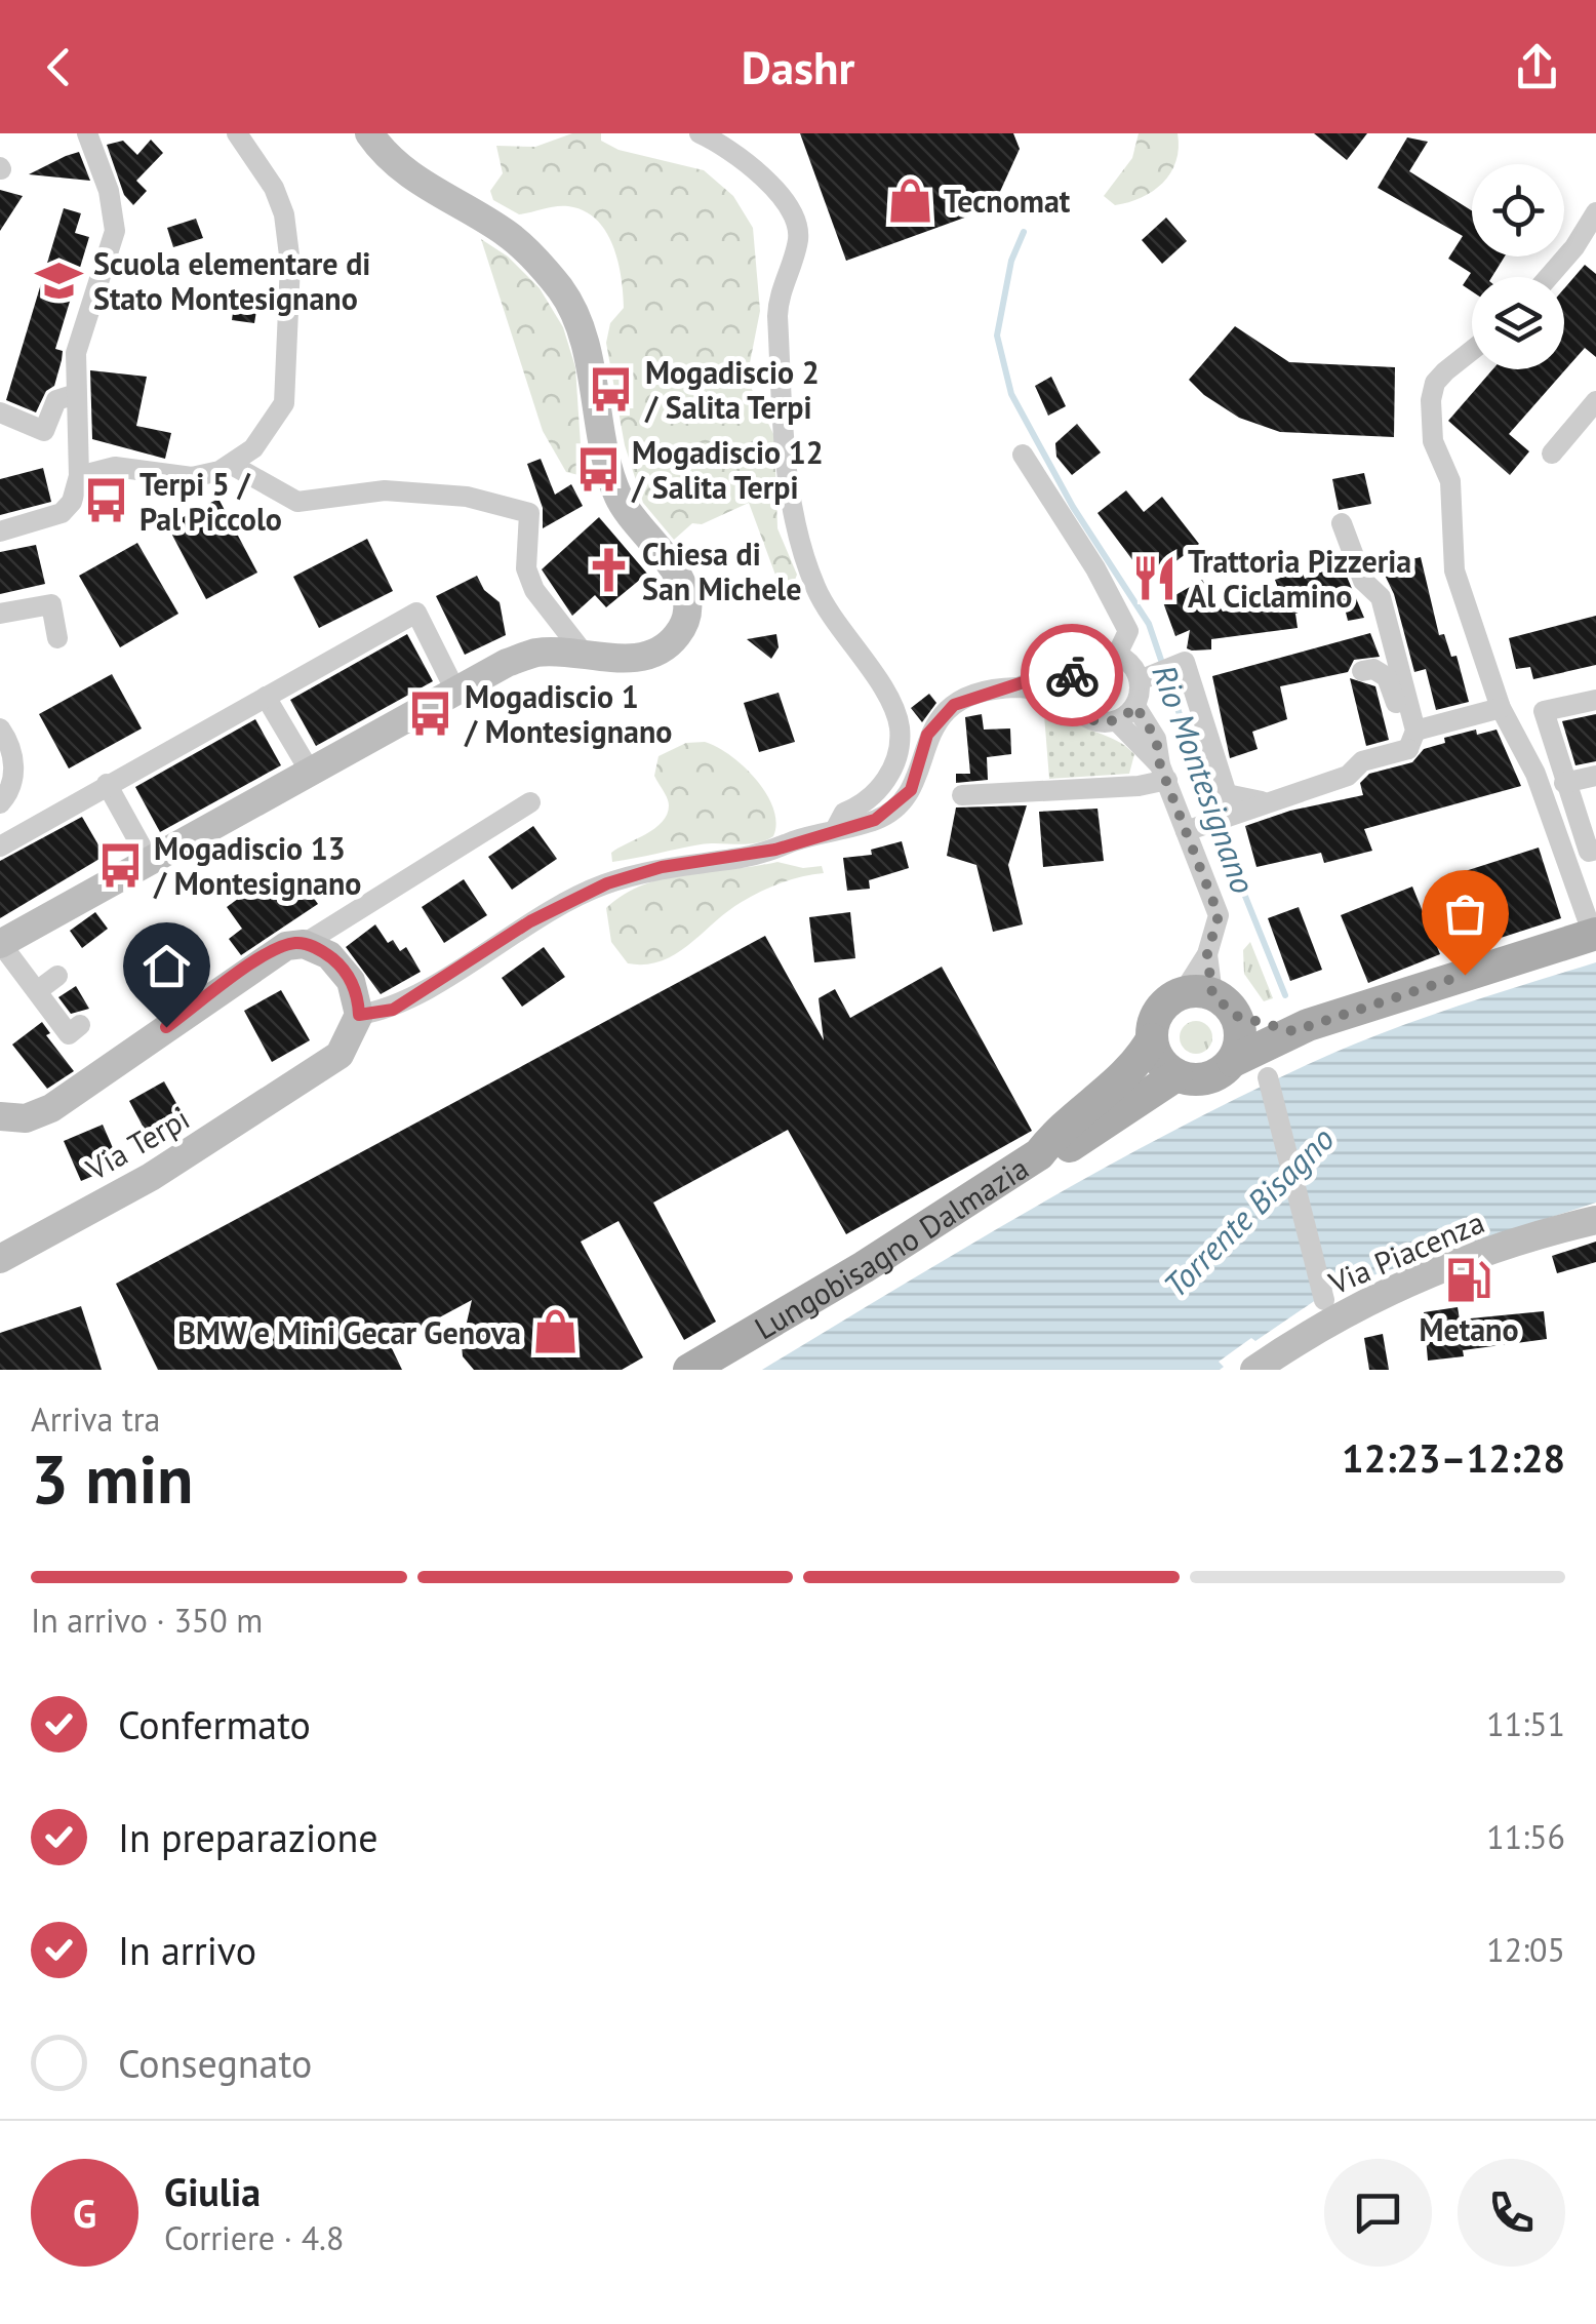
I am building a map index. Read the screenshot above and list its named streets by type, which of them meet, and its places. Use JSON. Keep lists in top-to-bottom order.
{
  "streets": {
    "main road": ["Lungobisagno Dalmazia"],
    "street": ["Via Terpi", "Via Piacenza"]
  },
  "water": ["Rio Montesignano", "Torrente Bisagno"],
  "places": {
    "shop": ["Tecnomat", "BMW e Mini Gecar Genova"],
    "school or university": ["Scuola elementare di Stato Montesignano"],
    "bus stop": [
      "Mogadiscio 2 / Salita Terpi",
      "Mogadiscio 12 / Salita Terpi",
      "Terpi 5 / Pal Piccolo",
      "Mogadiscio 1 / Montesignano",
      "Mogadiscio 13 / Montesignano"
    ],
    "church": ["Chiesa di San Michele"],
    "restaurant": ["Trattoria Pizzeria Al Ciclamino"],
    "fuel station": ["Metano"]
  },
  "page": {
    "header": "Dashr",
    "heading": ["3 min", "Arriva tra", "12:23–12:28"],
    "panel": ["Giulia", "Corriere · 4.8"],
    "bar": "In arrivo · 350 m",
    "list": [
      ["Confermato", "11:51"],
      ["In preparazione", "11:56"],
      ["In arrivo", "12:05"],
      "Consegnato"
    ],
    "round": "G"
  }
}
